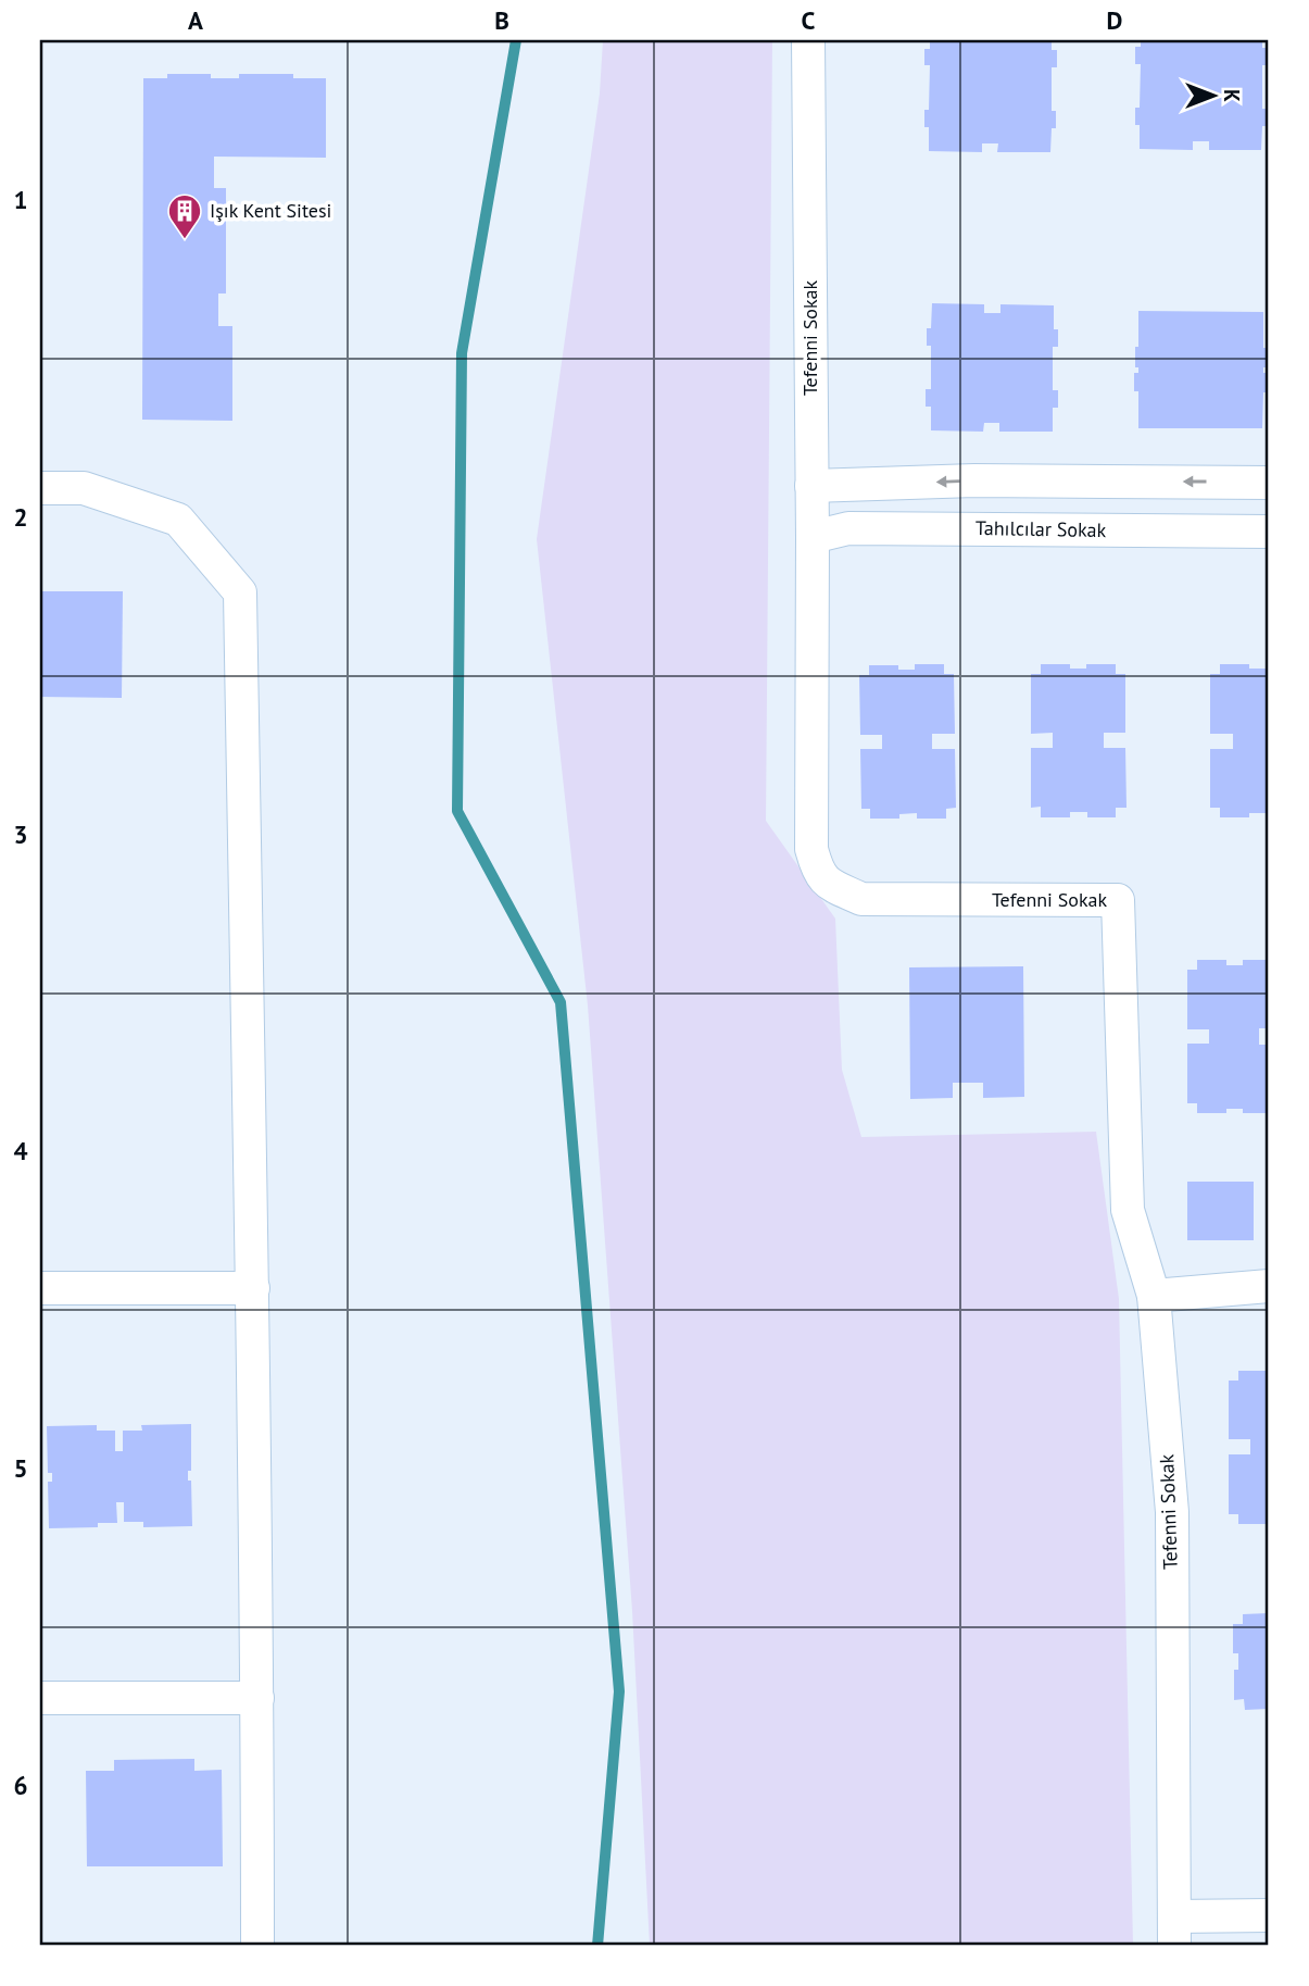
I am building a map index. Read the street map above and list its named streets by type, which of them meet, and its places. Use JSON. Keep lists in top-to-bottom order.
{
  "streets": {
    "street": ["Tefenni Sokak", "Tahılcılar Sokak"]
  },
  "crossings": [
    ["Tefenni Sokak", "Tahılcılar Sokak"]
  ],
  "places": {
    "building": ["Işık Kent Sitesi"]
  },
  "north": "right",
  "grid": {
    "columns": [
      "A",
      "B",
      "C",
      "D"
    ],
    "rows": [
      "1",
      "2",
      "3",
      "4",
      "5",
      "6"
    ]
  }
}
